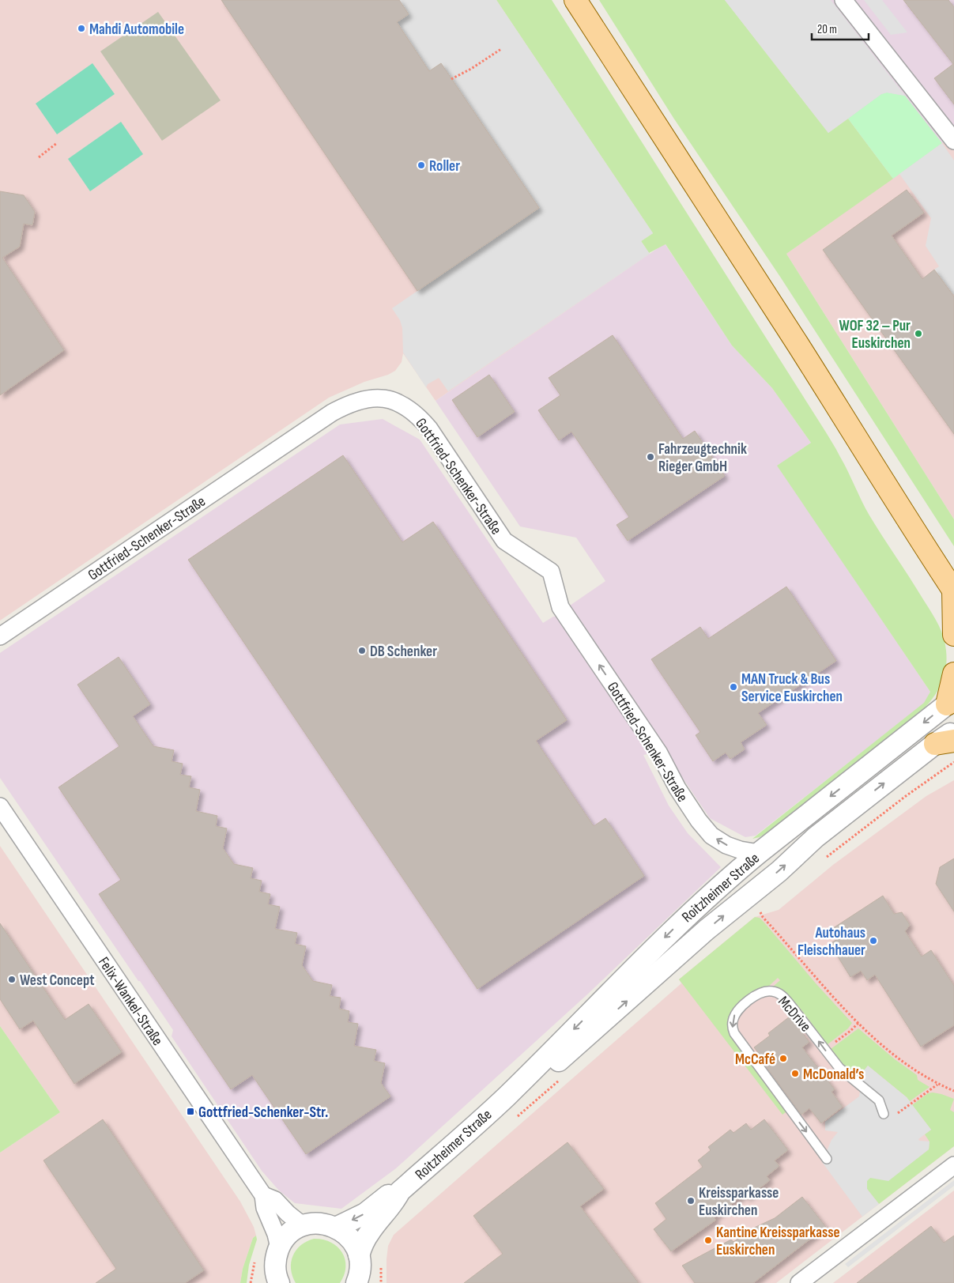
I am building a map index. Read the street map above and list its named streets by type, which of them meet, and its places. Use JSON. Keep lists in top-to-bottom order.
{
  "streets": {
    "street": ["Gottfried-Schenker-Straße", "Roitzheimer Straße", "Felix-Wankel-Straße"],
    "lane": ["McDrive"]
  },
  "crossings": [
    ["Gottfried-Schenker-Straße", "Roitzheimer Straße"]
  ],
  "places": {
    "other": [
      "Mahdi Automobile",
      "Roller",
      "WOF 32 – Pur Euskirchen",
      "Fahrzeugtechnik Rieger GmbH",
      "DB Schenker",
      "MAN Truck & Bus Service Euskirchen",
      "Autohaus Fleischhauer",
      "West Concept",
      "McCafé",
      "McDonald’s",
      "Kreissparkasse Euskirchen",
      "Kantine Kreissparkasse Euskirchen"
    ],
    "transit": ["Gottfried-Schenker-Str."]
  },
  "scale_bar": "20 m"
}
